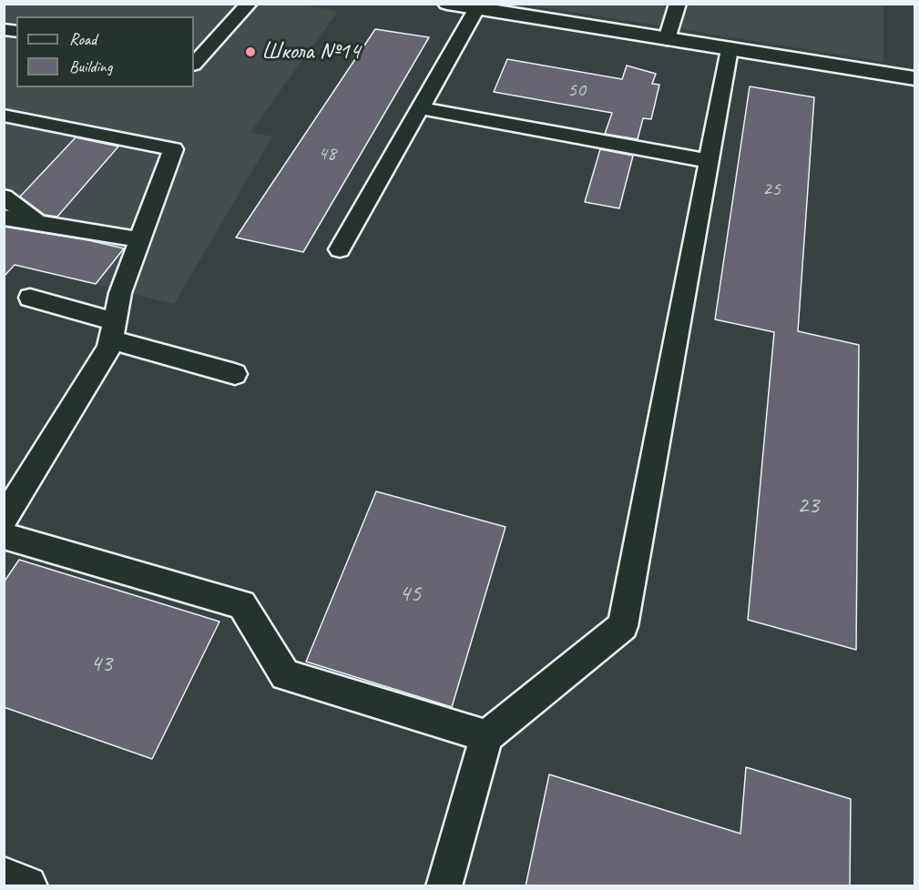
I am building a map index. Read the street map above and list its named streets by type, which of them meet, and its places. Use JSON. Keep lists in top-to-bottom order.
{
  "places": ["Школа №14"],
  "house_numbers": [
    "50",
    "48",
    "25",
    "23",
    "45",
    "43"
  ],
  "legend": ["Road", "Building"]
}
